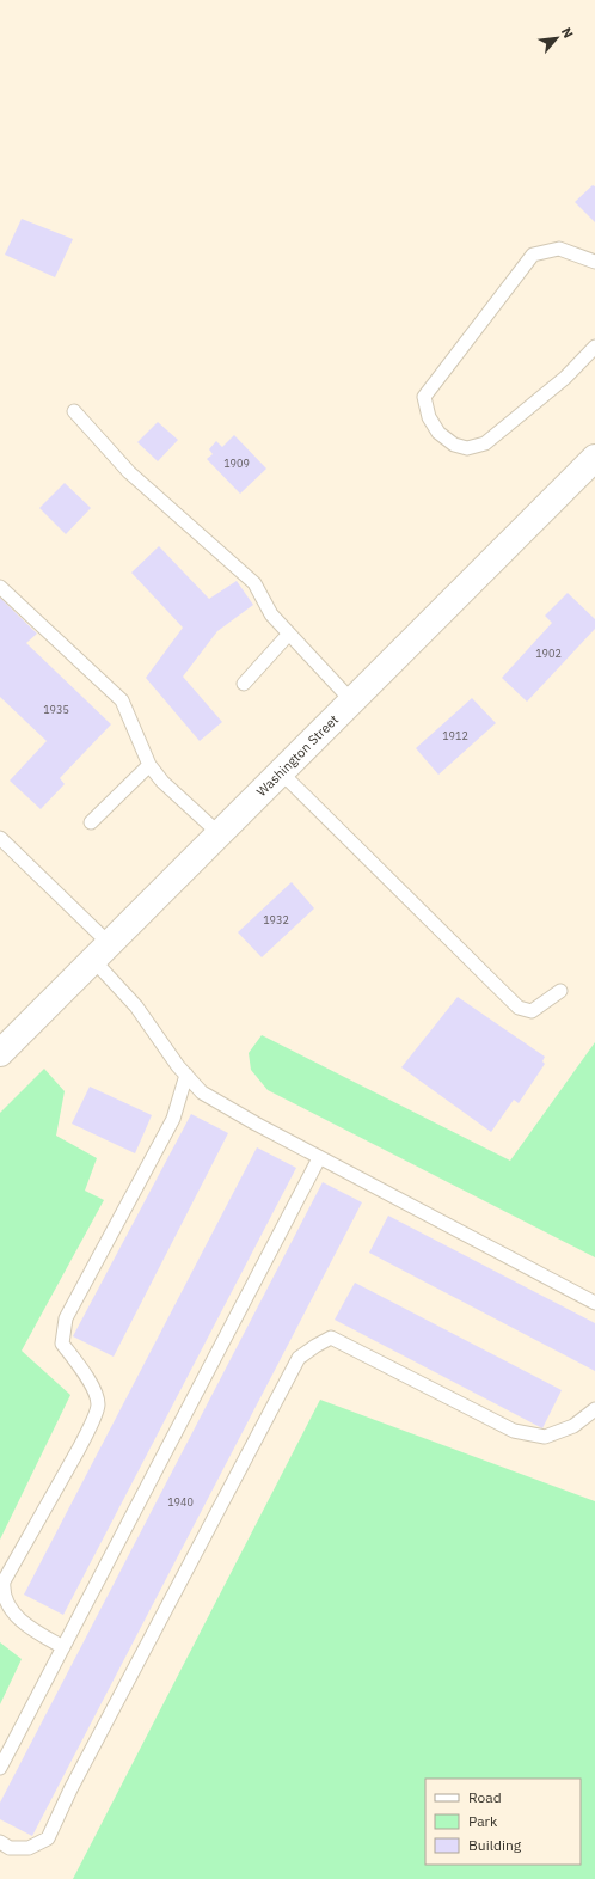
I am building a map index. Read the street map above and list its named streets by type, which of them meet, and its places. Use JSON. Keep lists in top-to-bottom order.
{
  "streets": {
    "main road": ["Washington Street"]
  },
  "house_numbers": [
    "1909",
    "1902",
    "1935",
    "1912",
    "1932",
    "1940"
  ],
  "legend": ["Road", "Park", "Building"],
  "north": "top right"
}
